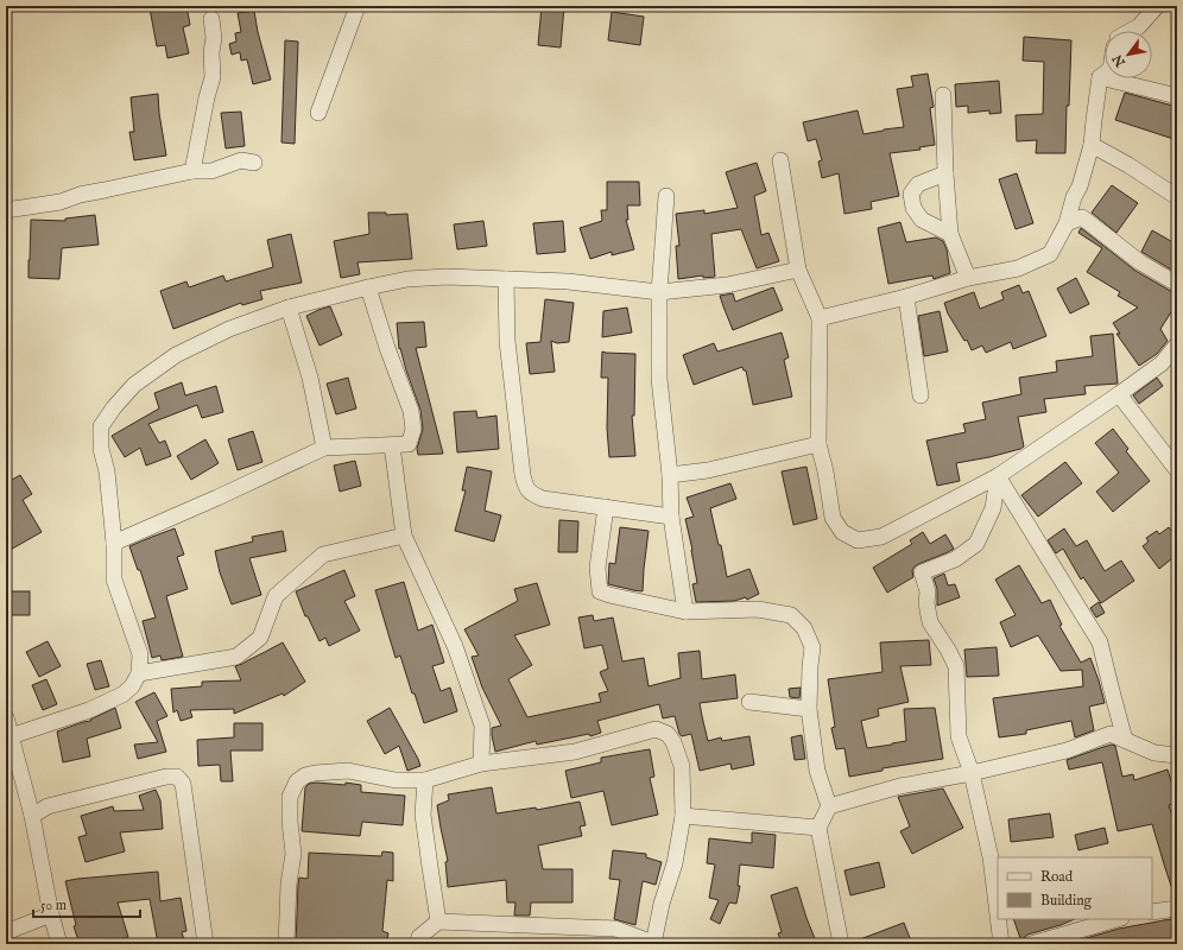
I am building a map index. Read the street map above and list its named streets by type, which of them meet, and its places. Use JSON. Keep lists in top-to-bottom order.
{
  "legend": ["Road", "Building"],
  "scale_bar": "50 m",
  "north": "bottom left"
}
